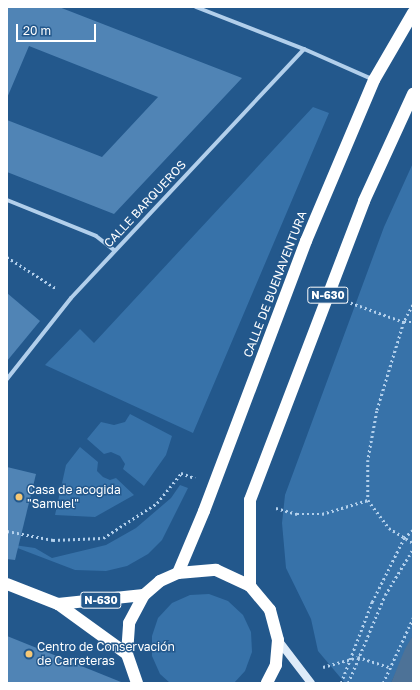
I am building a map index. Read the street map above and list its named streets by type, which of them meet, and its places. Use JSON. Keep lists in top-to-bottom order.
{
  "streets": {
    "highway": ["CALLE DE BUENAVENTURA", "N-630"],
    "street": ["CALLE BARQUEROS"]
  },
  "crossings": [
    ["CALLE DE BUENAVENTURA", "N-630"]
  ],
  "places": ["Casa de acogida \"Samuel\"", "Centro de Conservación de Carreteras"],
  "scale_bar": "20 m"
}
